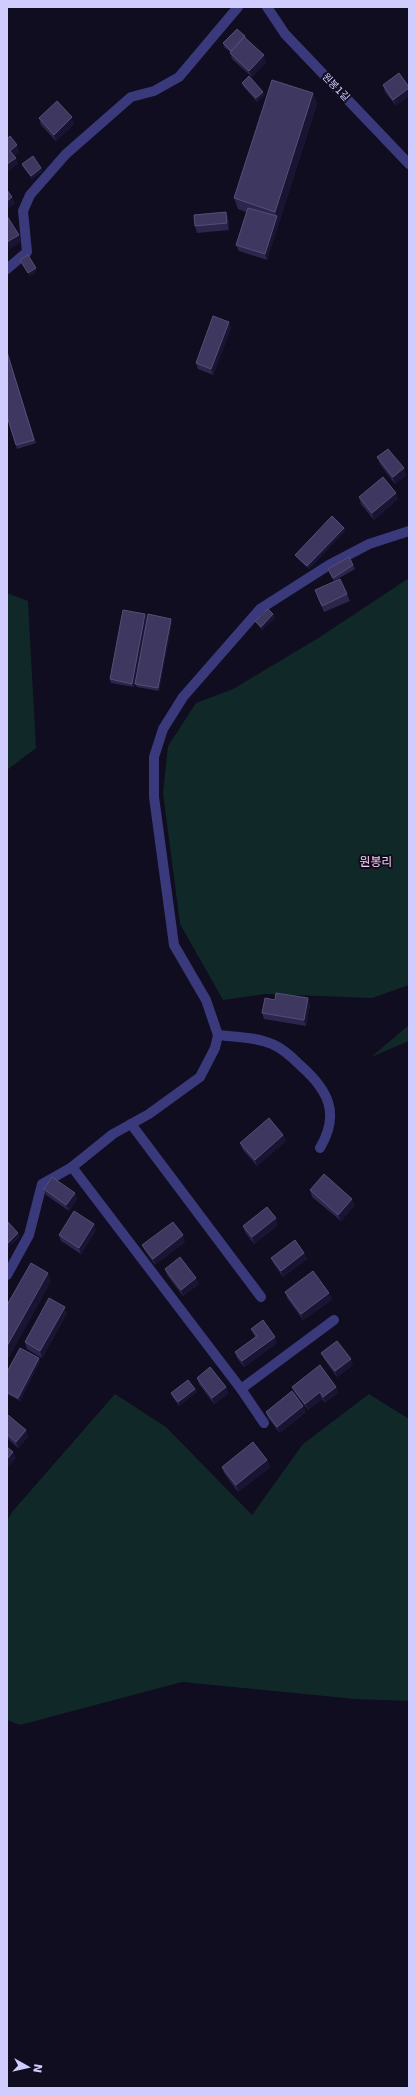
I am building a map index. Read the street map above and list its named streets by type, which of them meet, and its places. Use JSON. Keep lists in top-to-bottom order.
{
  "streets": {
    "street": ["원봉1길"]
  },
  "districts": ["원봉리"],
  "north": "right"
}
